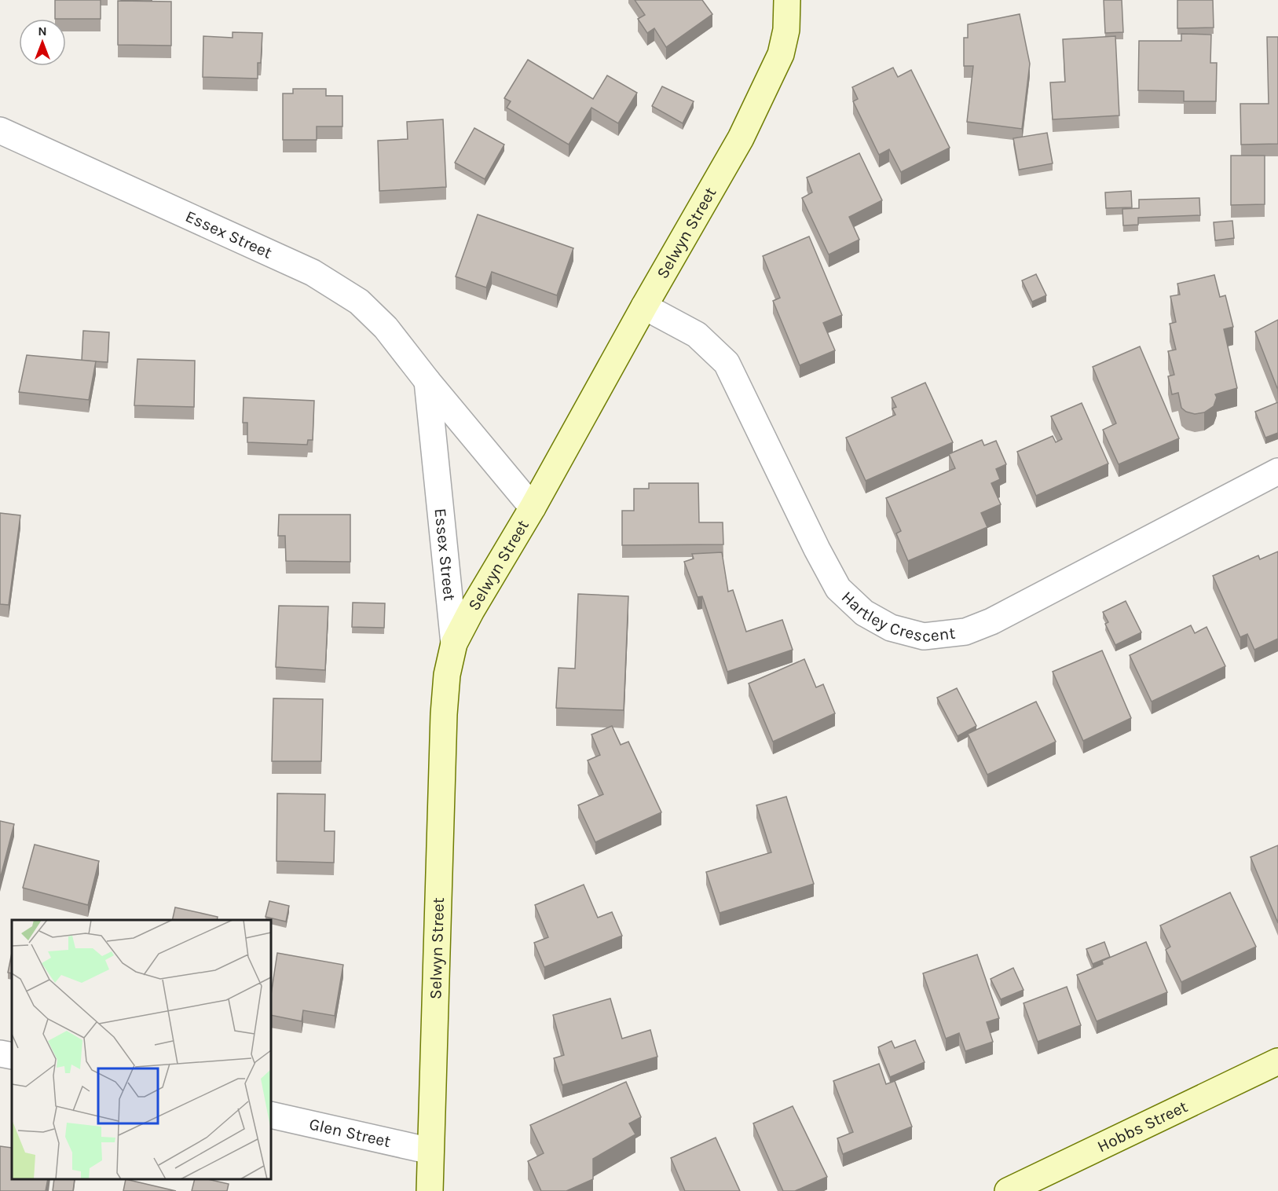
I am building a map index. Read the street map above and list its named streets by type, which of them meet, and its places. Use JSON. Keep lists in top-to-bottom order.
{
  "streets": {
    "street": [
      "Selwyn Street",
      "Essex Street",
      "Hartley Crescent",
      "Hobbs Street",
      "Glen Street"
    ]
  },
  "crossings": [
    ["Selwyn Street", "Essex Street"],
    ["Selwyn Street", "Hartley Crescent"],
    ["Selwyn Street", "Glen Street"]
  ],
  "north": "top"
}
